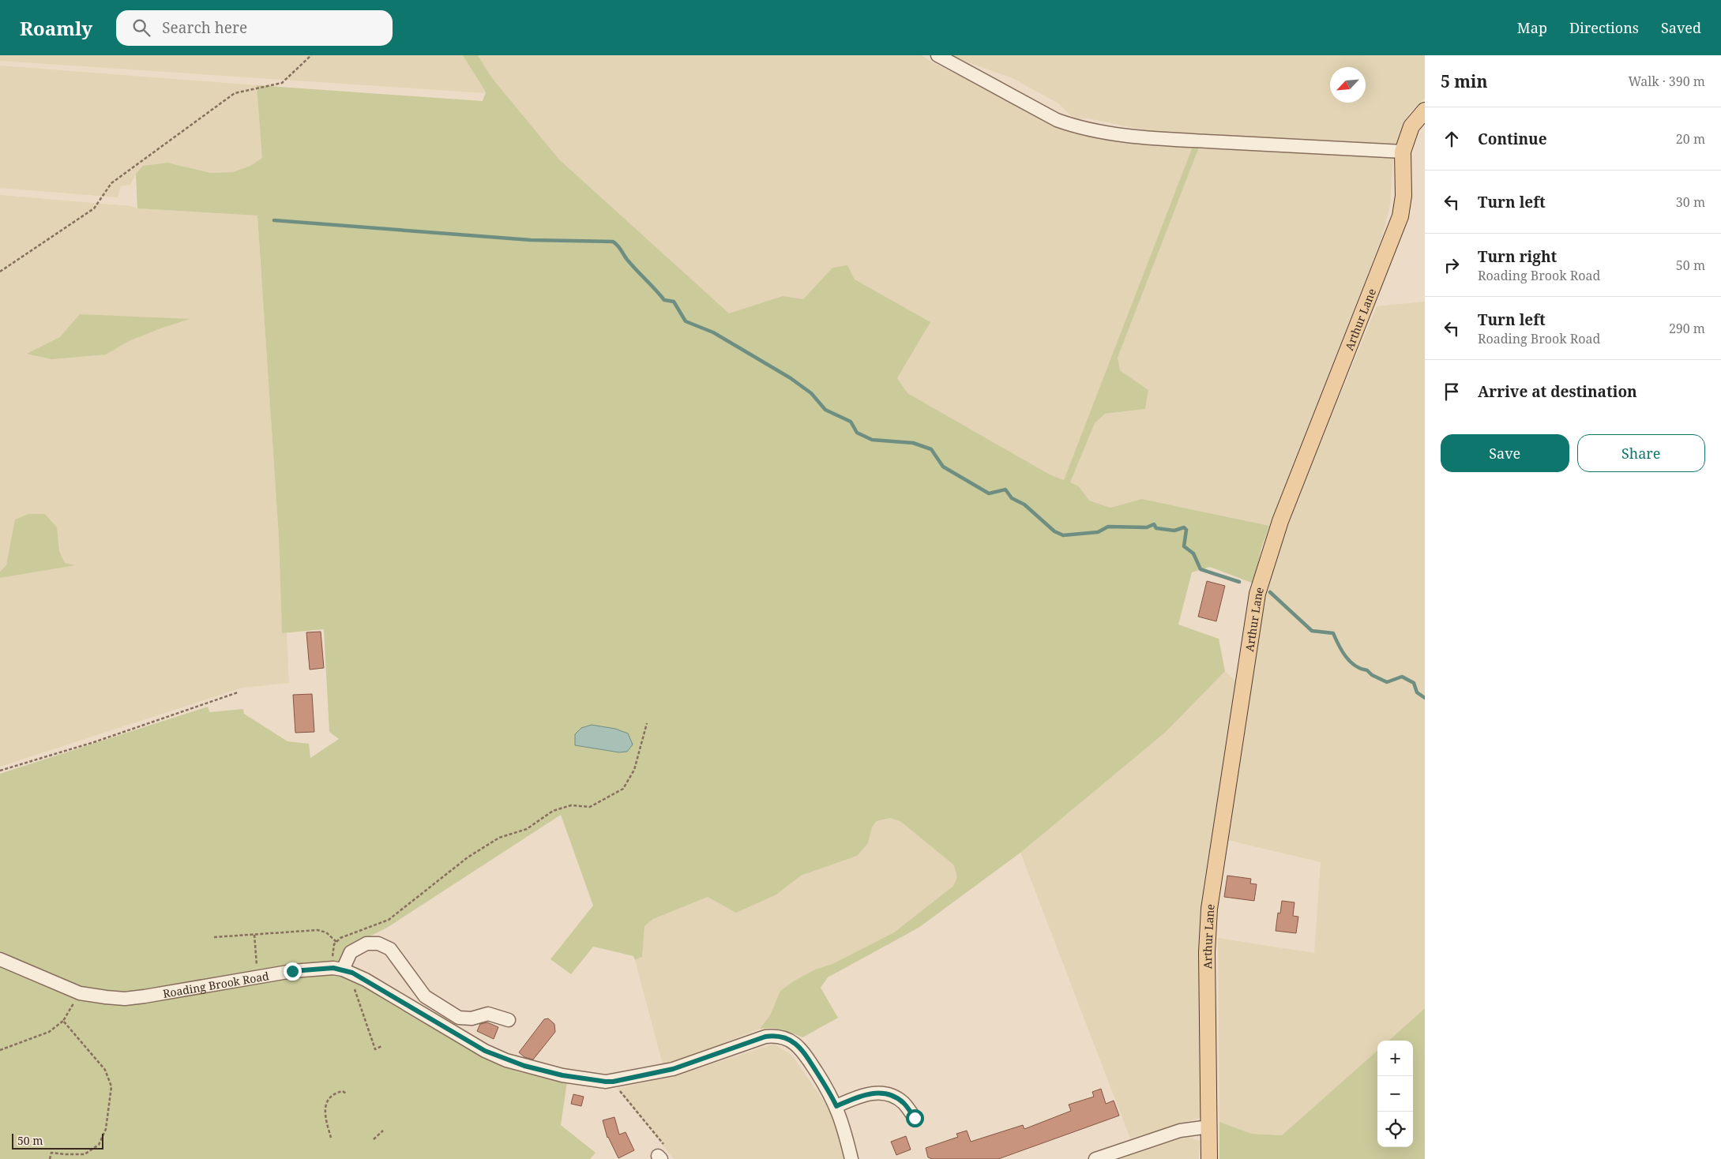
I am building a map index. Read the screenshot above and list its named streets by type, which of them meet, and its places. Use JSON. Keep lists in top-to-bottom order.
{
  "streets": {
    "main road": ["Arthur Lane"],
    "street": ["Roading Brook Road"]
  },
  "scale_bar": "50 m",
  "north": "bottom left",
  "page": {
    "header": "Roamly",
    "search": "Search here",
    "nav": ["Map", "Directions", "Saved"],
    "heading": ["5 min", "Walk · 390 m"],
    "list": [
      ["Continue", "20 m"],
      ["Turn left", "30 m"],
      ["Turn right", "Roading Brook Road", "50 m"],
      ["Turn left", "Roading Brook Road", "290 m"],
      "Arrive at destination"
    ],
    "buttons": ["Save", "Share"],
    "map_buttons": ["+", "−"],
    "scale": "50 m"
  }
}
